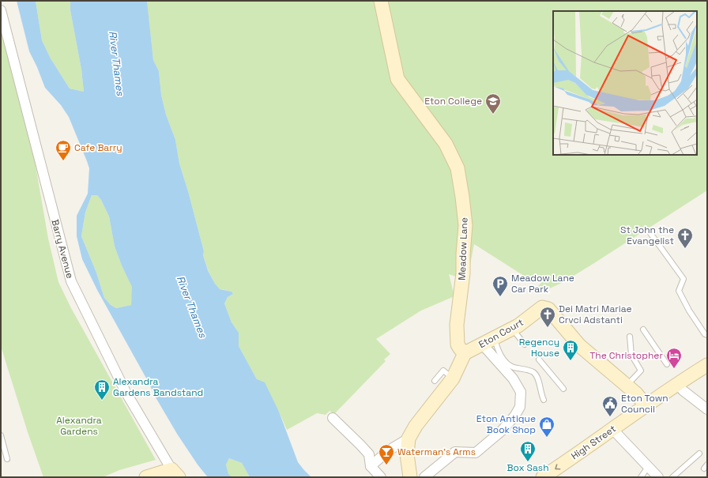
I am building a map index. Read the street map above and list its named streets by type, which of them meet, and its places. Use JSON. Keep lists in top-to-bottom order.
{
  "streets": {
    "street": [
      "Barry Avenue",
      "Meadow Lane",
      "Eton Court",
      "High Street"
    ]
  },
  "crossings": [
    ["Meadow Lane", "Eton Court"],
    ["Eton Court", "High Street"]
  ],
  "one_way": ["High Street"],
  "water": ["River Thames"],
  "parks": ["Alexandra Gardens"],
  "places": {
    "school or university": ["Eton College"],
    "cafe": ["Cafe Barry"],
    "church": ["St John the Evangelist", "Dei Matri Mariae Crvci Adstanti"],
    "parking": ["Meadow Lane Car Park"],
    "building": ["Regency House", "Alexandra Gardens Bandstand", "Box Sash"],
    "hotel": ["The Christopher"],
    "public building": ["Eton Town Council"],
    "shop": ["Eton Antique Book Shop"],
    "bar": ["Waterman's Arms"]
  }
}
